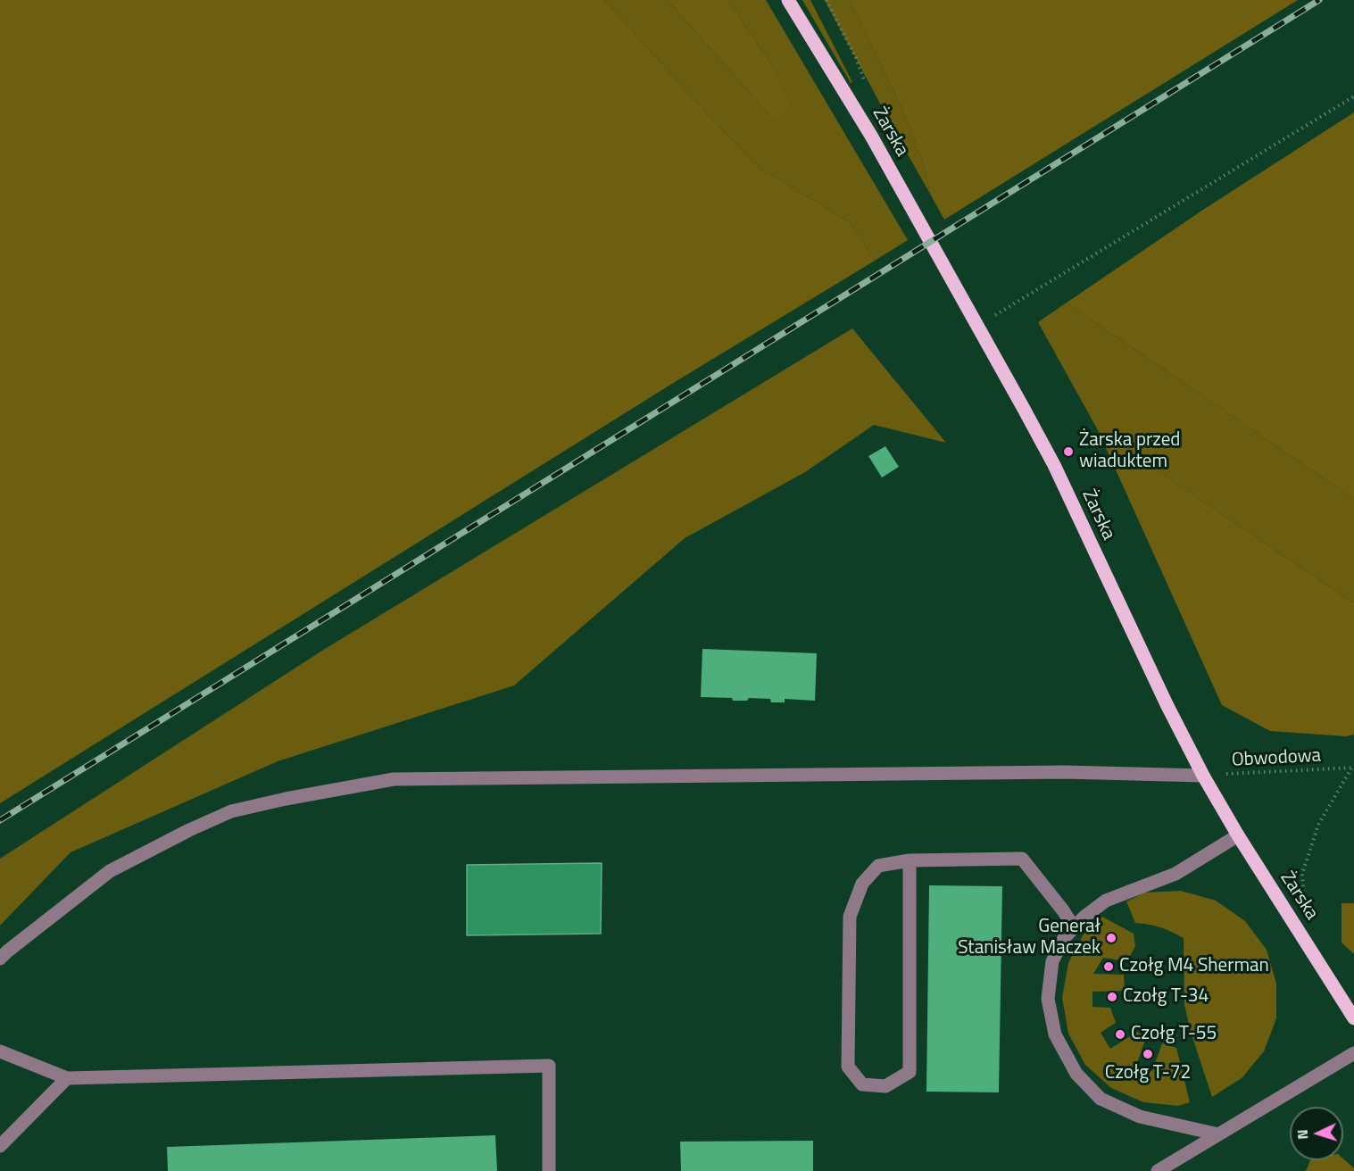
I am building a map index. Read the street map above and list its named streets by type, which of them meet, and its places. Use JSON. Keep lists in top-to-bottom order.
{
  "streets": {
    "main road": ["Żarska"],
    "path": ["Obwodowa"]
  },
  "crossings": [
    ["Żarska", "Obwodowa"]
  ],
  "places": [
    "Żarska przed wiaduktem",
    "Generał Stanisław Maczek",
    "Czołg M4 Sherman",
    "Czołg T-34",
    "Czołg T-55",
    "Czołg T-72"
  ],
  "north": "left"
}
